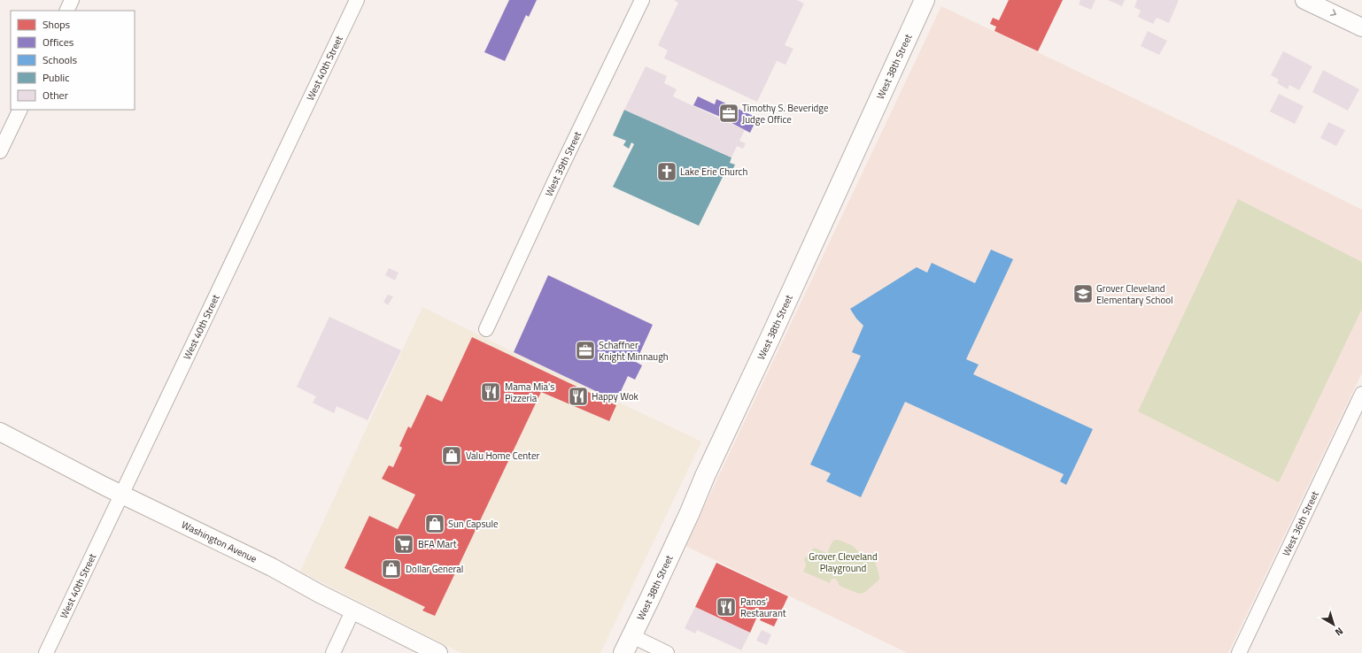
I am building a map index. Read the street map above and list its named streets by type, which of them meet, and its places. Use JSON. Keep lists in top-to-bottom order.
{
  "streets": {
    "main road": ["West 38th Street"],
    "street": [
      "West 40th Street",
      "West 39th Street",
      "West 36th Street",
      "Washington Avenue"
    ]
  },
  "crossings": [
    ["West 40th Street", "Washington Avenue"]
  ],
  "parks": ["Grover Cleveland Playground"],
  "places": {
    "office": ["Timothy S. Beveridge Judge Office", "Schaffner Knight Minnaugh"],
    "church": ["Lake Erie Church"],
    "school or university": ["Grover Cleveland Elementary School"],
    "restaurant": ["Mama Mia's Pizzeria", "Happy Wok", "Panos' Restaurant"],
    "shop": ["Valu Home Center", "Sun Capsule", "Dollar General"],
    "supermarket": ["BFA Mart"]
  },
  "legend": [
    "Shops",
    "Offices",
    "Schools",
    "Public",
    "Other"
  ],
  "north": "bottom right"
}
